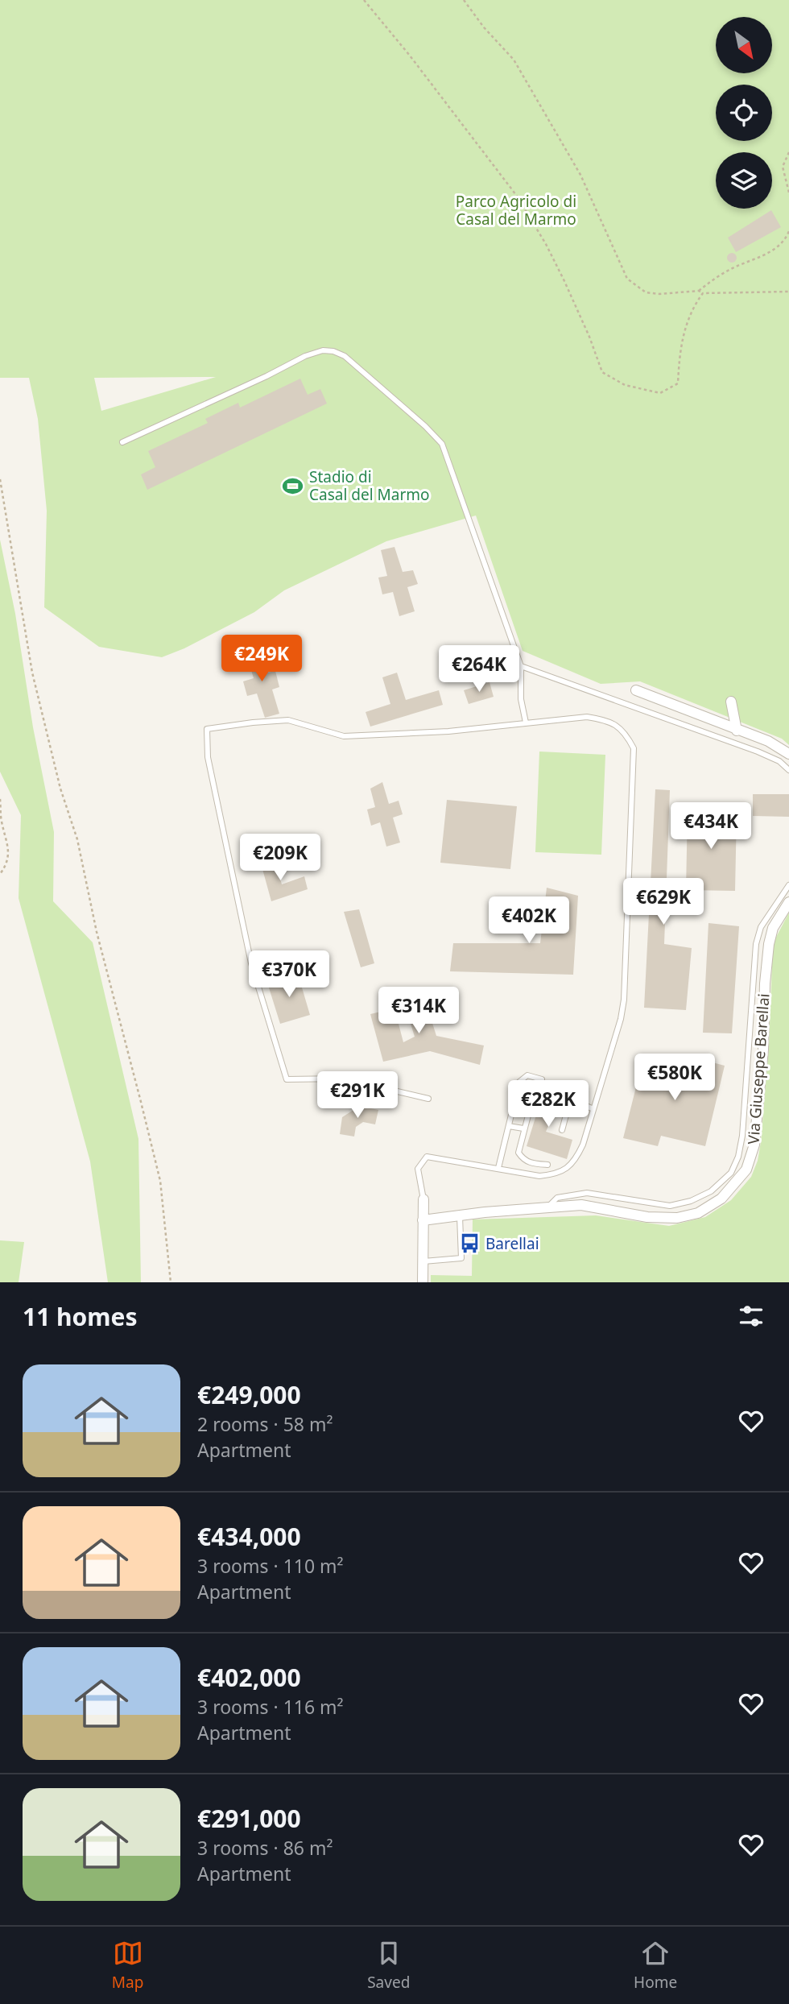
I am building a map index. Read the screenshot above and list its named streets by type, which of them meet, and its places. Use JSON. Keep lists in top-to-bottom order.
{
  "streets": {
    "street": ["Via Giuseppe Barellai"]
  },
  "parks": ["Parco Agricolo di Casal del Marmo"],
  "places": {
    "sports": ["Stadio di Casal del Marmo"],
    "bus stop": ["Barellai"]
  },
  "north": "bottom right",
  "page": {
    "price": [
      "€249K",
      "€264K",
      "€434K",
      "€209K",
      "€629K",
      "€402K",
      "€370K",
      "€314K",
      "€580K",
      "€291K",
      "€282K"
    ],
    "heading": "11 homes",
    "list": [
      {
        "name": "€249,000",
        "note": "2 rooms · 58 m² · Apartment"
      },
      {
        "name": "€434,000",
        "note": "3 rooms · 110 m² · Apartment"
      },
      {
        "name": "€402,000",
        "note": "3 rooms · 116 m² · Apartment"
      },
      {
        "name": "€291,000",
        "note": "3 rooms · 86 m² · Apartment"
      }
    ],
    "tabs": ["Map", "Saved", "Home"]
  }
}
